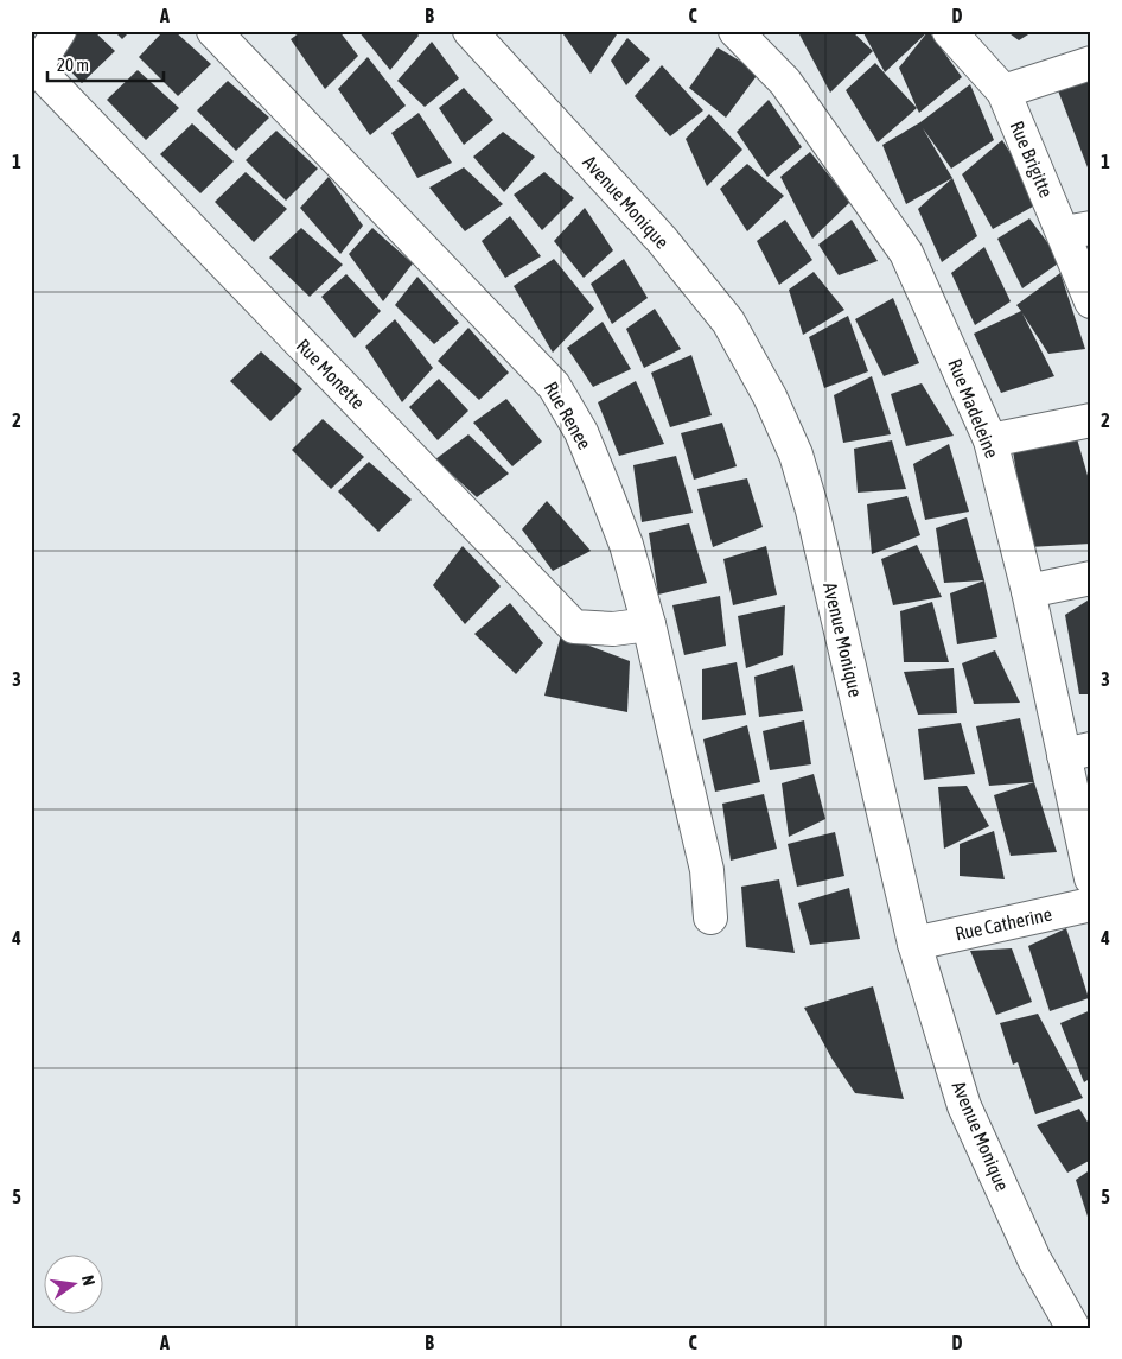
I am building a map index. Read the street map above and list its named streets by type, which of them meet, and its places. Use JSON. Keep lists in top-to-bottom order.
{
  "streets": {
    "street": [
      "Rue Brigitte",
      "Avenue Monique",
      "Rue Monette",
      "Rue Madeleine",
      "Rue Renee",
      "Rue Catherine"
    ]
  },
  "crossings": [
    ["Avenue Monique", "Rue Catherine"],
    ["Rue Monette", "Rue Renee"]
  ],
  "scale_bar": "20 m",
  "north": "right",
  "grid": {
    "columns": [
      "A",
      "B",
      "C",
      "D"
    ],
    "rows": [
      "1",
      "2",
      "3",
      "4",
      "5"
    ]
  }
}
